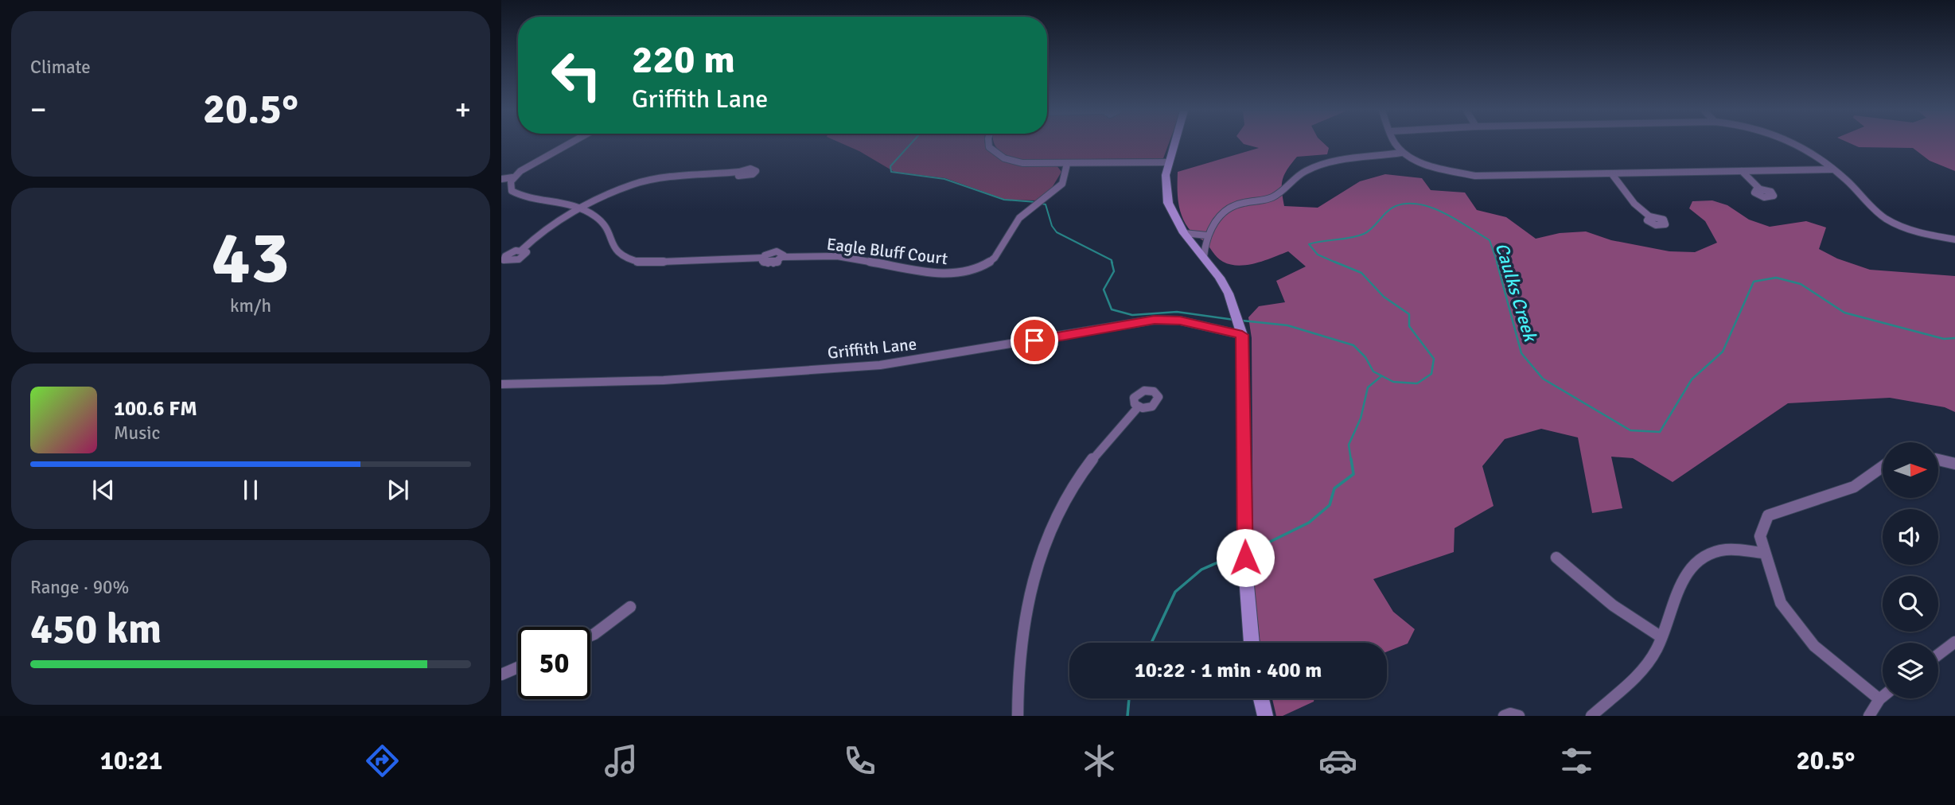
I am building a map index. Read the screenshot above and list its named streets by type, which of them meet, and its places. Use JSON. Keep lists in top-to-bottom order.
{
  "streets": {
    "street": ["Eagle Bluff Court", "Griffith Lane"]
  },
  "water": ["Caulks Creek"],
  "north": "right",
  "page": {
    "tile": [
      "Climate",
      ["43", "km/h"],
      ["Range · 90%", "450 km"]
    ],
    "turn": ["220 m", "Griffith Lane"],
    "heat": ["−", "20.5°", "+"],
    "song": ["100.6 FM", "Music"],
    "limit": "50",
    "trip": "10:22 · 1 min · 400 m",
    "tabs": ["10:21", "20.5°"]
  }
}
